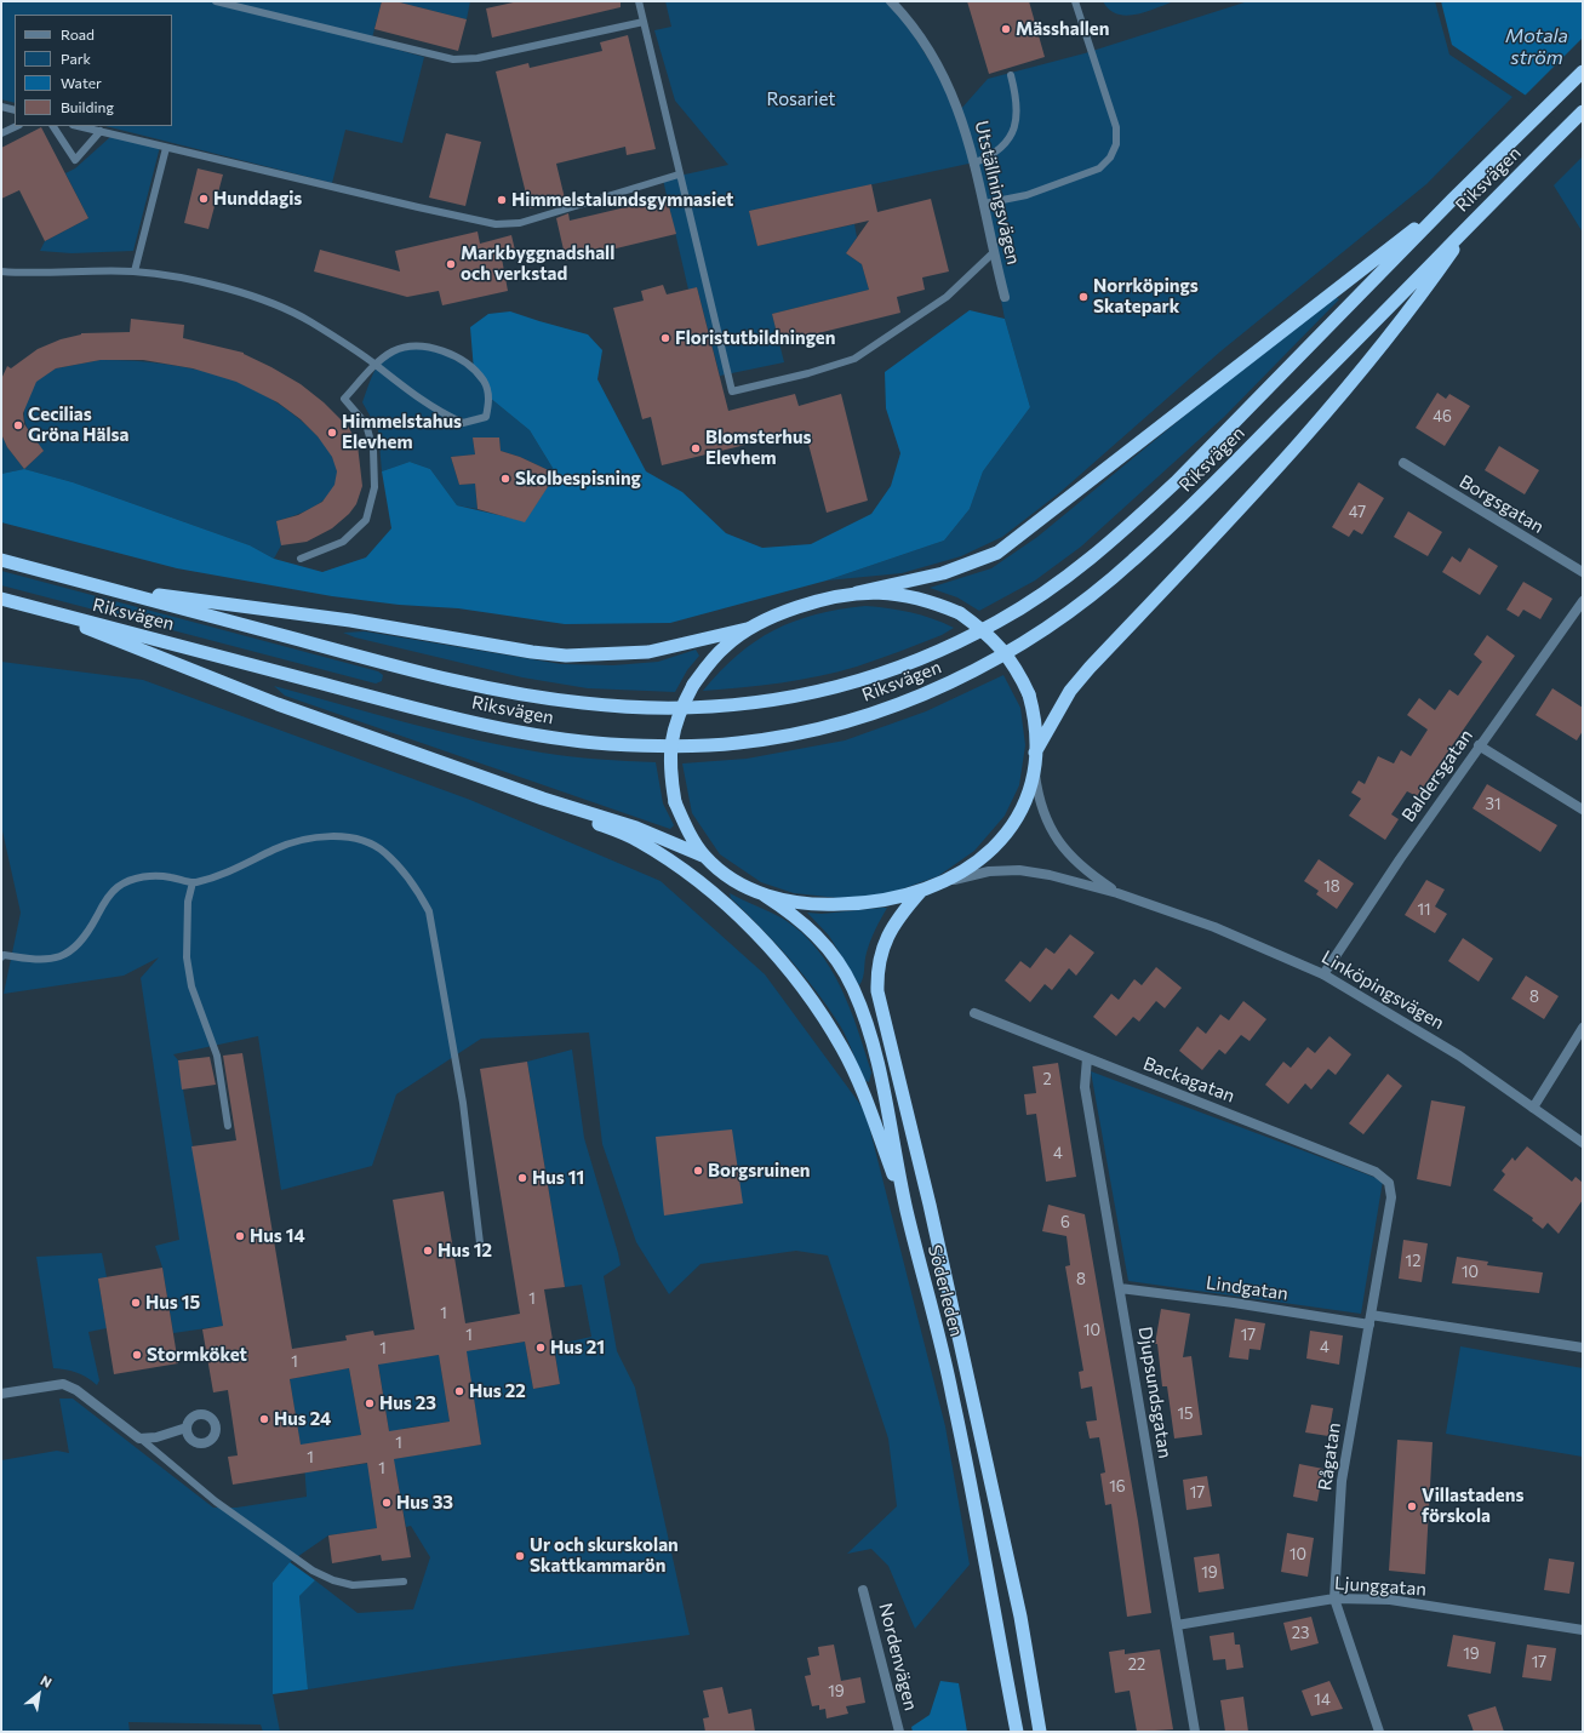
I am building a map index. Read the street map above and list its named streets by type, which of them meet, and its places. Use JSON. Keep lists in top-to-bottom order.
{
  "streets": {
    "highway": ["Riksvägen", "Söderleden"],
    "street": [
      "Utställningsvägen",
      "Borgsgatan",
      "Baldersgatan",
      "Linköpingsvägen",
      "Backagatan",
      "Lindgatan",
      "Djupsundsgatan",
      "Rågatan",
      "Ljunggatan",
      "Nordenvägen"
    ]
  },
  "crossings": [
    ["Baldersgatan", "Linköpingsvägen"],
    ["Backagatan", "Djupsundsgatan"],
    ["Backagatan", "Rågatan"],
    ["Lindgatan", "Djupsundsgatan"],
    ["Lindgatan", "Rågatan"],
    ["Djupsundsgatan", "Ljunggatan"],
    ["Rågatan", "Ljunggatan"]
  ],
  "water": ["Motala ström"],
  "parks": ["Rosariet"],
  "places": [
    "Mässhallen",
    "Hunddagis",
    "Himmelstalundsgymnasiet",
    "Markbyggnadshall och verkstad",
    "Norrköpings Skatepark",
    "Floristutbildningen",
    "Cecilias Gröna Hälsa",
    "Himmelstahus Elevhem",
    "Blomsterhus Elevhem",
    "Skolbespisning",
    "Borgsruinen",
    "Hus 11",
    "Hus 14",
    "Hus 12",
    "Hus 15",
    "Hus 21",
    "Stormköket",
    "Hus 22",
    "Hus 23",
    "Hus 24",
    "Hus 33",
    "Villastadens förskola",
    "Ur och skurskolan Skattkammarön"
  ],
  "house_numbers": [
    "46",
    "47",
    "31",
    "18",
    "11",
    "8",
    "2",
    "4",
    "6",
    "12",
    "10",
    "8",
    "1",
    "1",
    "10",
    "1",
    "17",
    "4",
    "1",
    "1",
    "15",
    "1",
    "1",
    "1",
    "16",
    "17",
    "10",
    "19",
    "23",
    "19",
    "17",
    "22",
    "19",
    "14"
  ],
  "legend": [
    "Road",
    "Park",
    "Water",
    "Building"
  ],
  "north": "top right"
}
